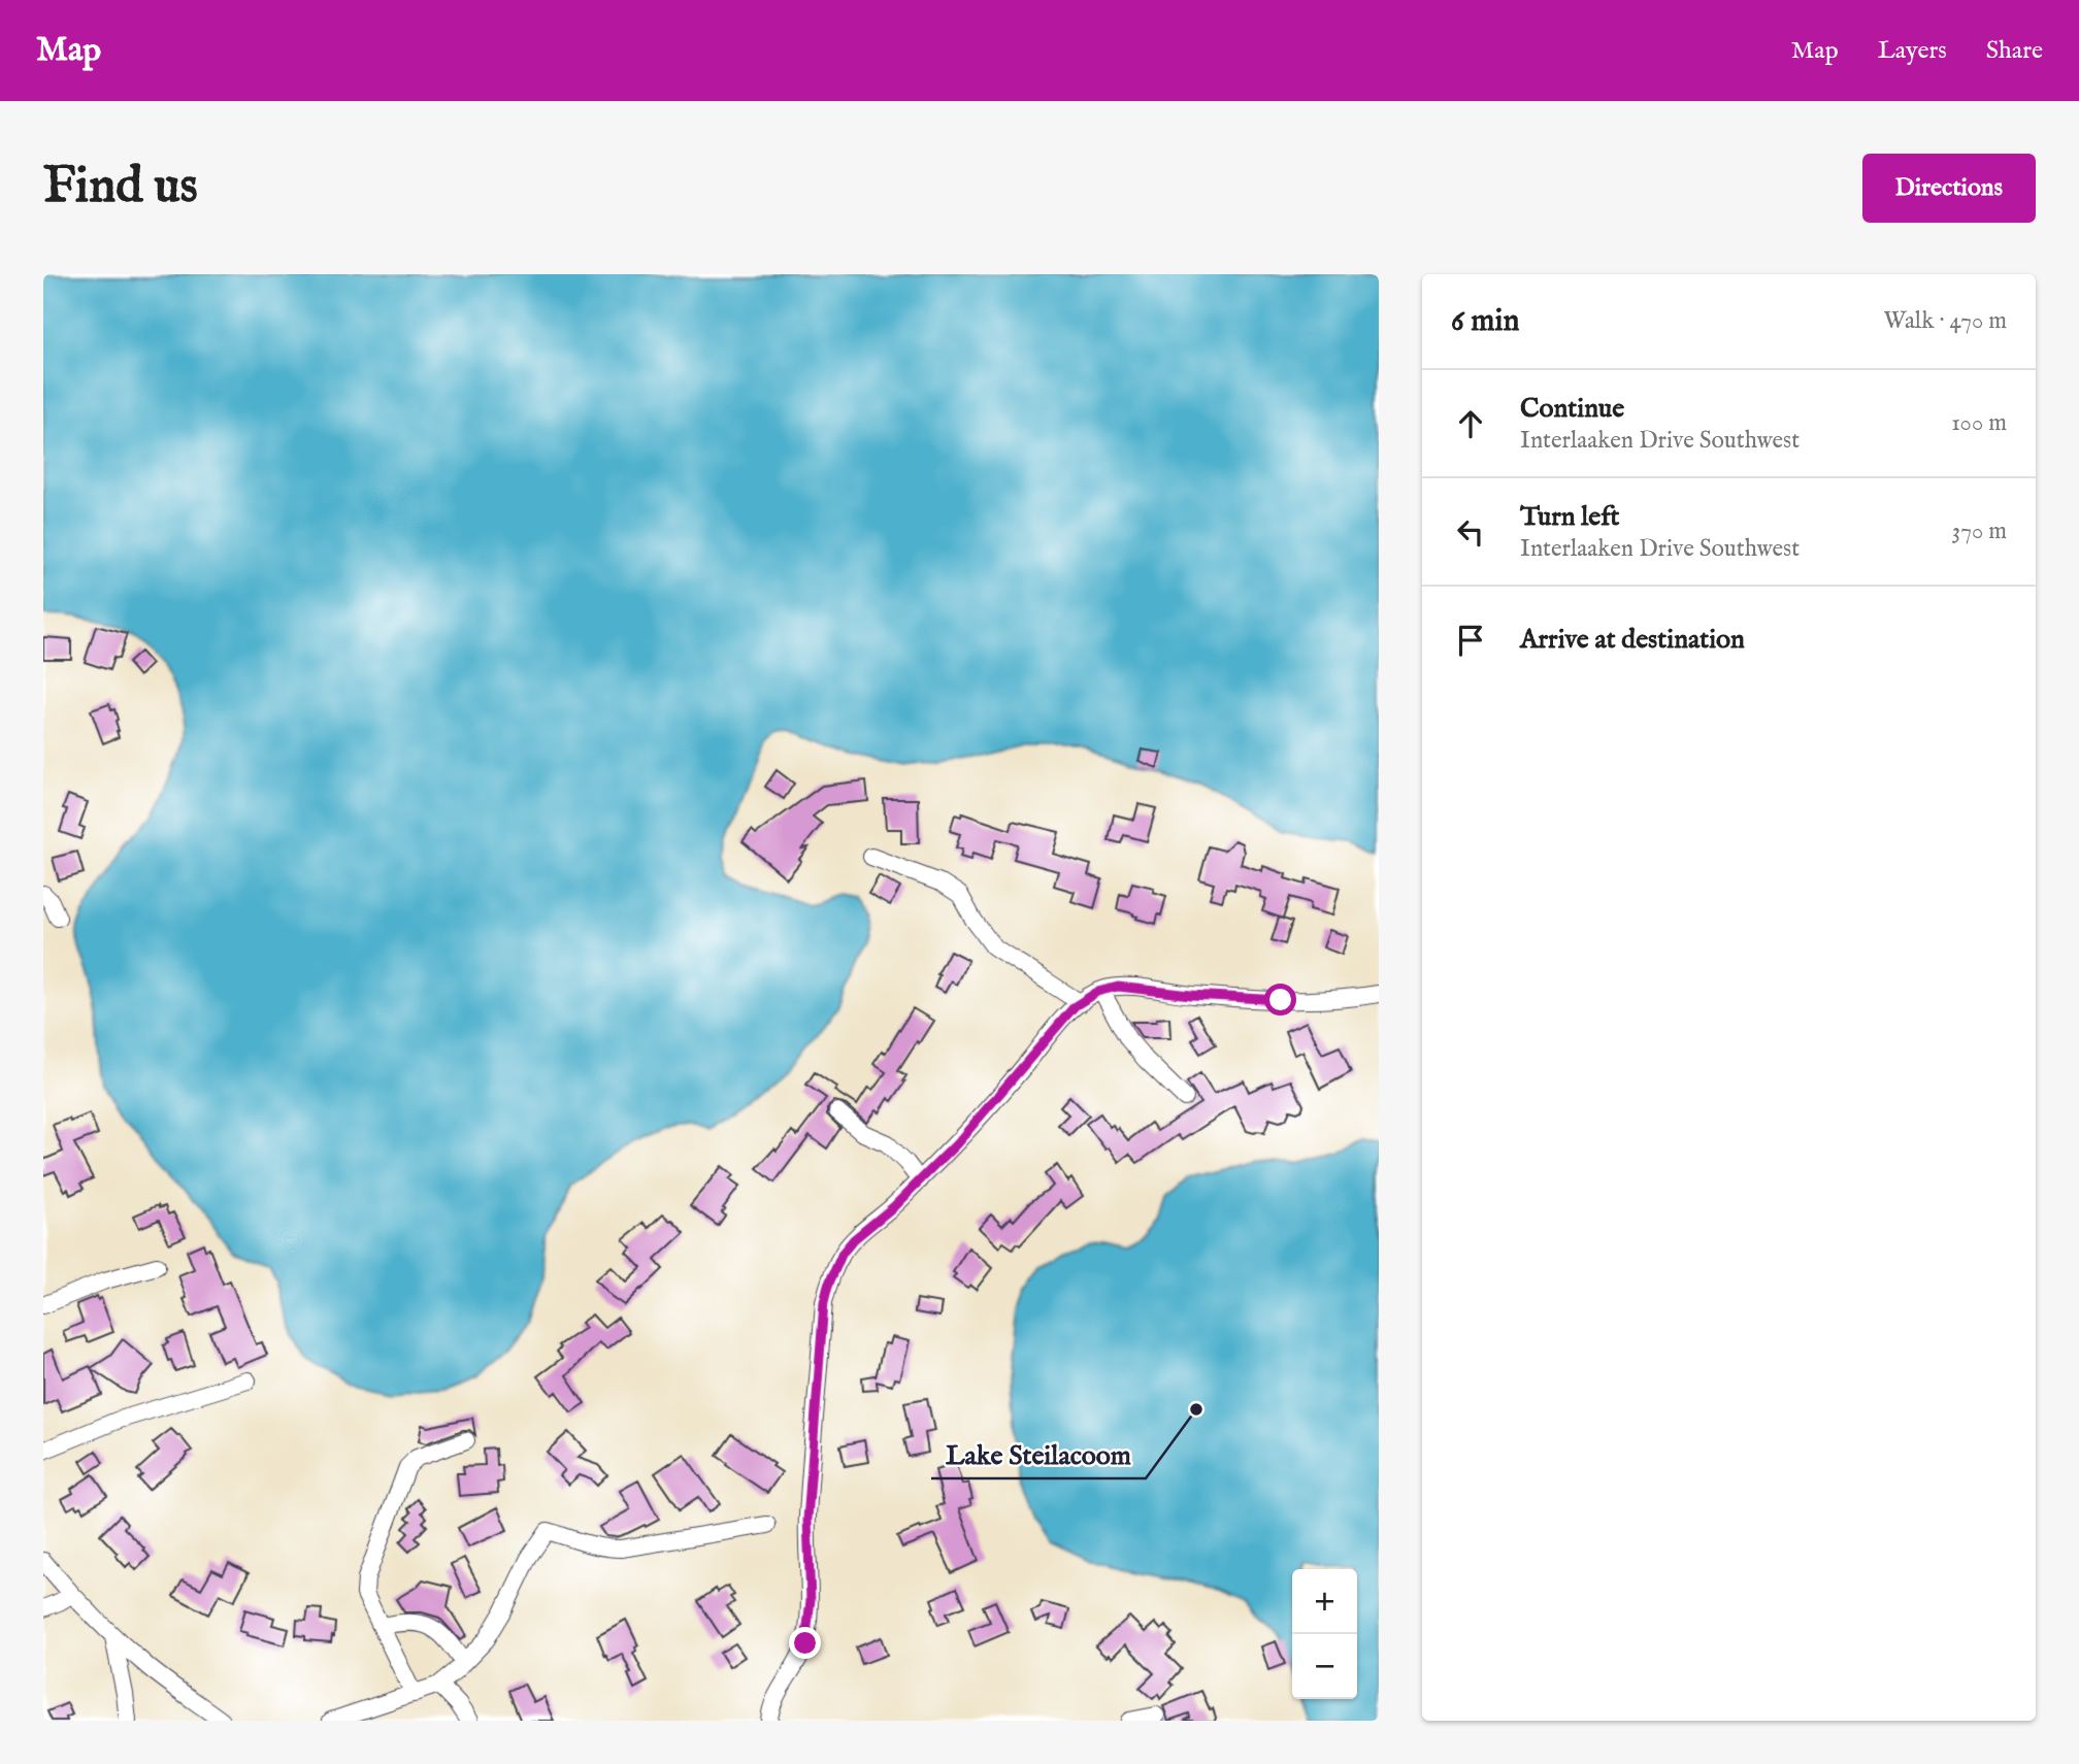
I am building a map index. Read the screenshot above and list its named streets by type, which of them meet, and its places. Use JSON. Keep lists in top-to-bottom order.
{
  "places": ["Lake Steilacoom"],
  "page": {
    "header": "Map",
    "nav": ["Map", "Layers", "Share"],
    "buttons": "Directions",
    "title": "Find us",
    "heading": ["6 min", "Walk · 470 m"],
    "list": [
      ["Continue", "Interlaaken Drive Southwest", "100 m"],
      ["Turn left", "Interlaaken Drive Southwest", "370 m"],
      "Arrive at destination"
    ],
    "map_buttons": ["+", "−"]
  }
}
